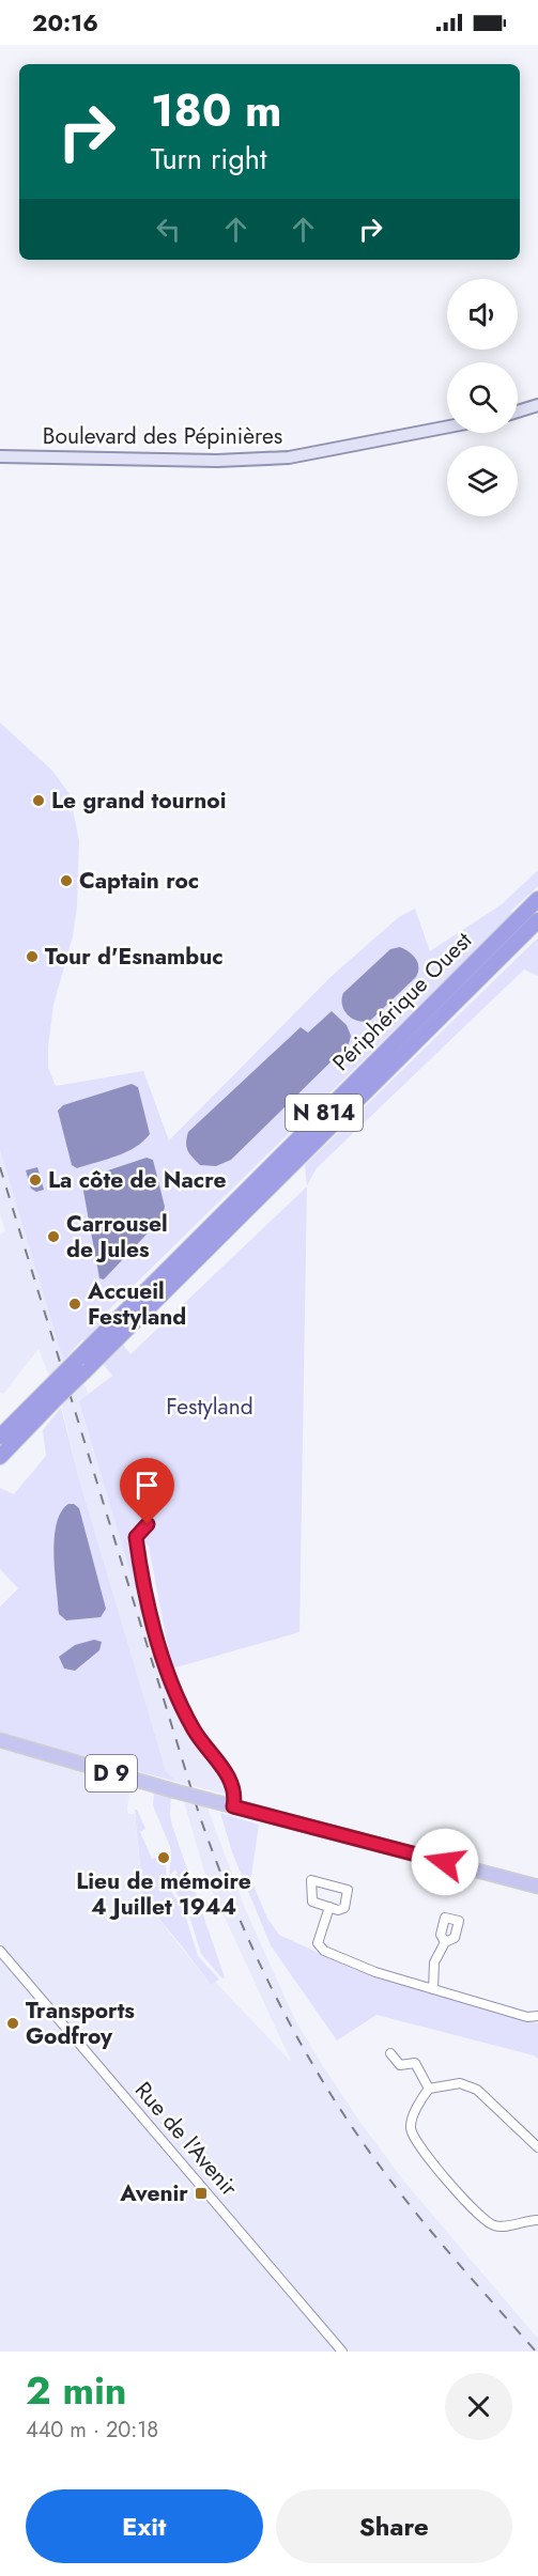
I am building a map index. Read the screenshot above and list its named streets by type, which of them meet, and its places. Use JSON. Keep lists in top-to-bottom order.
{
  "streets": {
    "highway": ["Périphérique Ouest", "N 814"],
    "main road": ["Boulevard des Pépinières", "D 9"],
    "street": ["Rue de l'Avenir"]
  },
  "parks": ["Festyland"],
  "places": {
    "other": [
      "Le grand tournoi",
      "Captain roc",
      "Tour d'Esnambuc",
      "La côte de Nacre",
      "Carrousel de Jules",
      "Accueil Festyland",
      "Lieu de mémoire 4 Juillet 1944",
      "Transports Godfroy"
    ],
    "transit": ["Avenir"]
  },
  "page": {
    "status": "20:16",
    "turn": ["180 m", "Turn right"],
    "heading": ["2 min", "440 m · 20:18"],
    "buttons": ["Exit", "Share"]
  }
}
